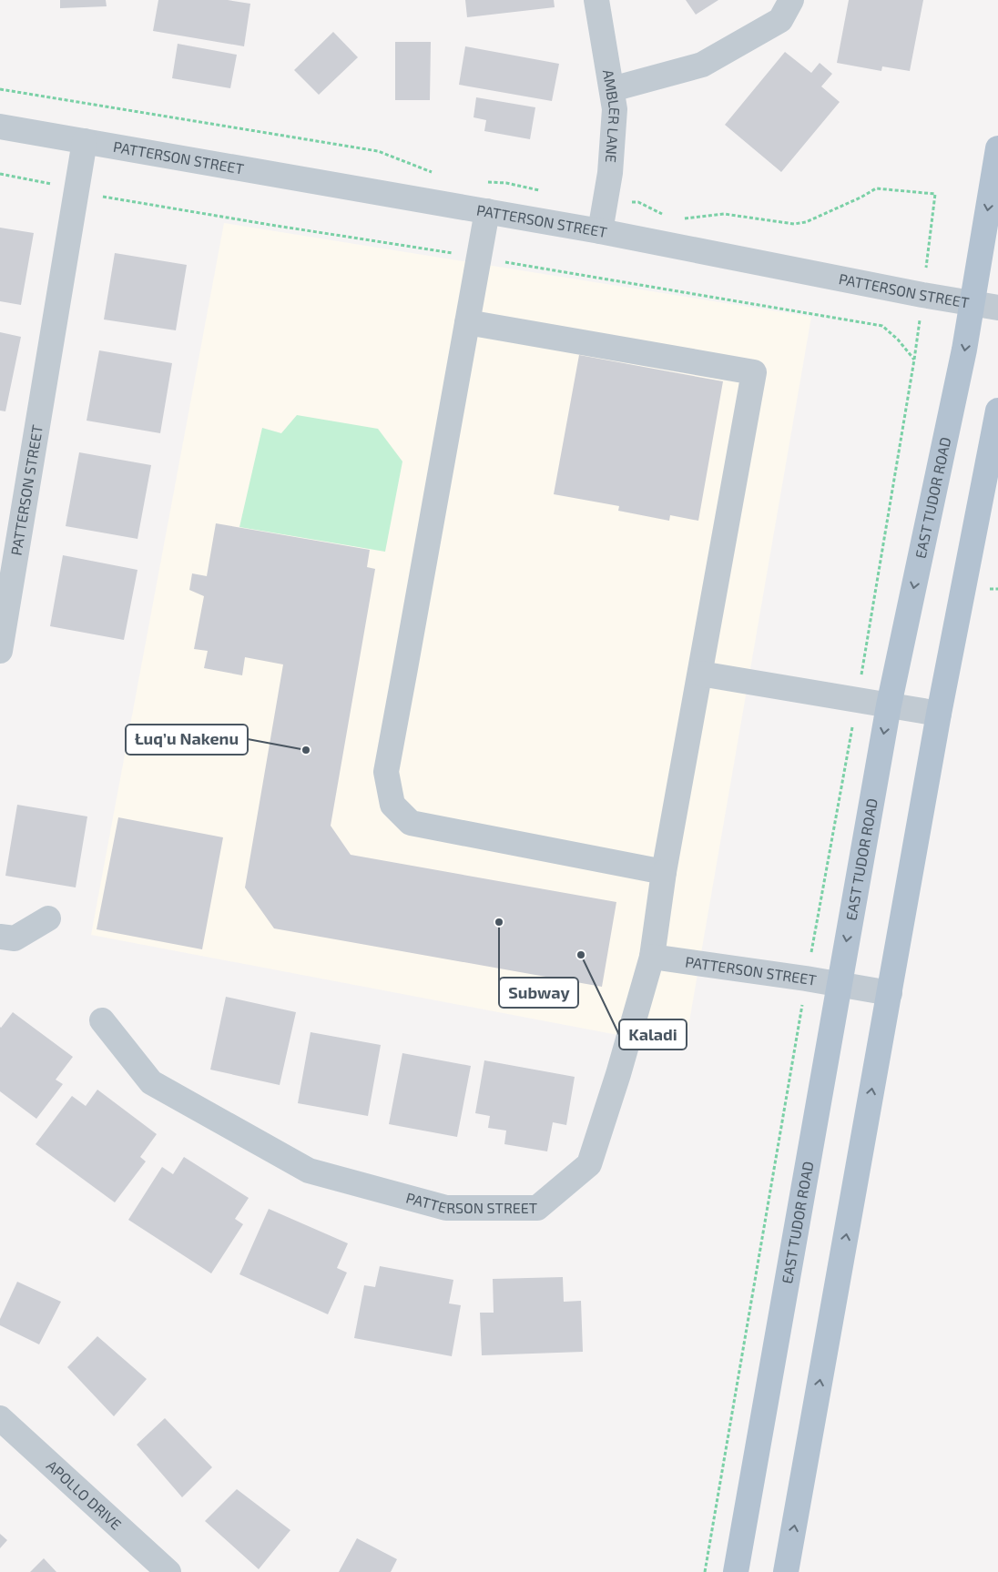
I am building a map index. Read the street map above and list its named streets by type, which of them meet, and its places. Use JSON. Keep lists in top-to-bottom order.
{
  "streets": {
    "main road": ["EAST TUDOR ROAD"],
    "street": ["AMBLER LANE", "PATTERSON STREET", "APOLLO DRIVE"]
  },
  "crossings": [
    ["AMBLER LANE", "PATTERSON STREET"],
    ["PATTERSON STREET", "EAST TUDOR ROAD"]
  ],
  "places": ["Łuq’u Nakenu", "Subway", "Kaladi"]
}
